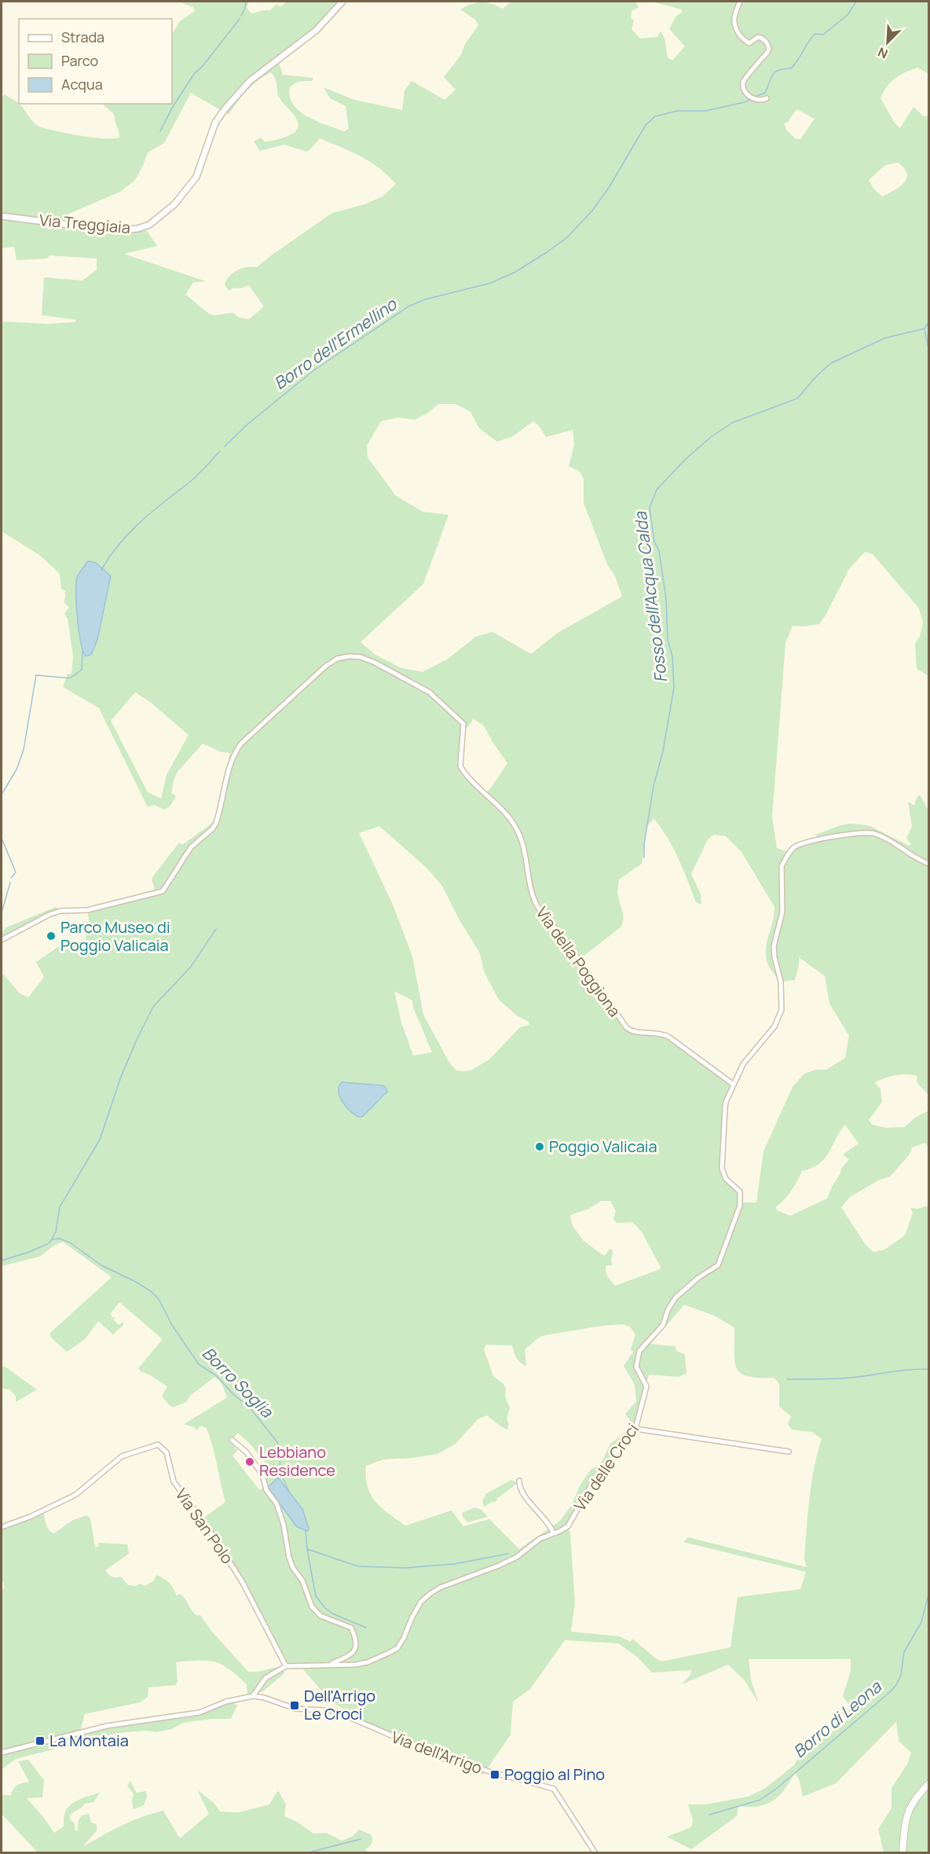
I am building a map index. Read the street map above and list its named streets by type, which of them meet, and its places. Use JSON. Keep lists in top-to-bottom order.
{
  "streets": {
    "street": [
      "Via Treggiaia",
      "Via della Poggiona",
      "Via delle Croci",
      "Via San Polo",
      "Via dell'Arrigo"
    ]
  },
  "crossings": [
    ["Via della Poggiona", "Via delle Croci"],
    ["Via delle Croci", "Via San Polo"],
    ["Via delle Croci", "Via dell'Arrigo"]
  ],
  "water": [
    "Borro dell'Ermellino",
    "Fosso dell'Acqua Calda",
    "Borro Soglia",
    "Borro di Leona"
  ],
  "places": {
    "other": ["Parco Museo di Poggio Valicaia", "Poggio Valicaia", "Lebbiano Residence"],
    "transit": ["Dell'Arrigo Le Croci", "La Montaia", "Poggio al Pino"]
  },
  "legend": ["Strada", "Parco", "Acqua"],
  "north": "bottom left"
}
